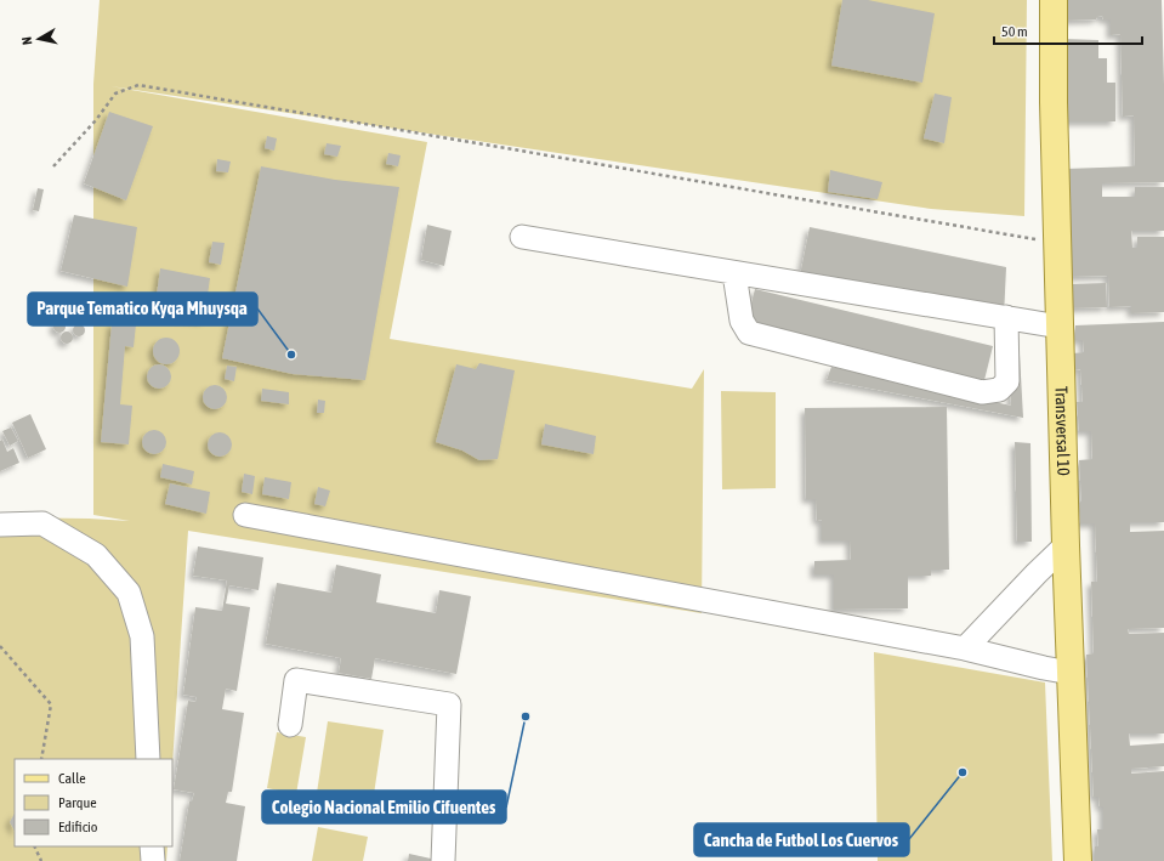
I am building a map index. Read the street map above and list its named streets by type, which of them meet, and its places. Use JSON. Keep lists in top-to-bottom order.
{
  "streets": {
    "main road": ["Transversal 10"]
  },
  "places": ["Parque Tematico Kyqa Mhuysqa", "Colegio Nacional Emilio Cifuentes", "Cancha de Futbol Los Cuervos"],
  "legend": ["Calle", "Parque", "Edificio"],
  "scale_bar": "50 m",
  "north": "left"
}
